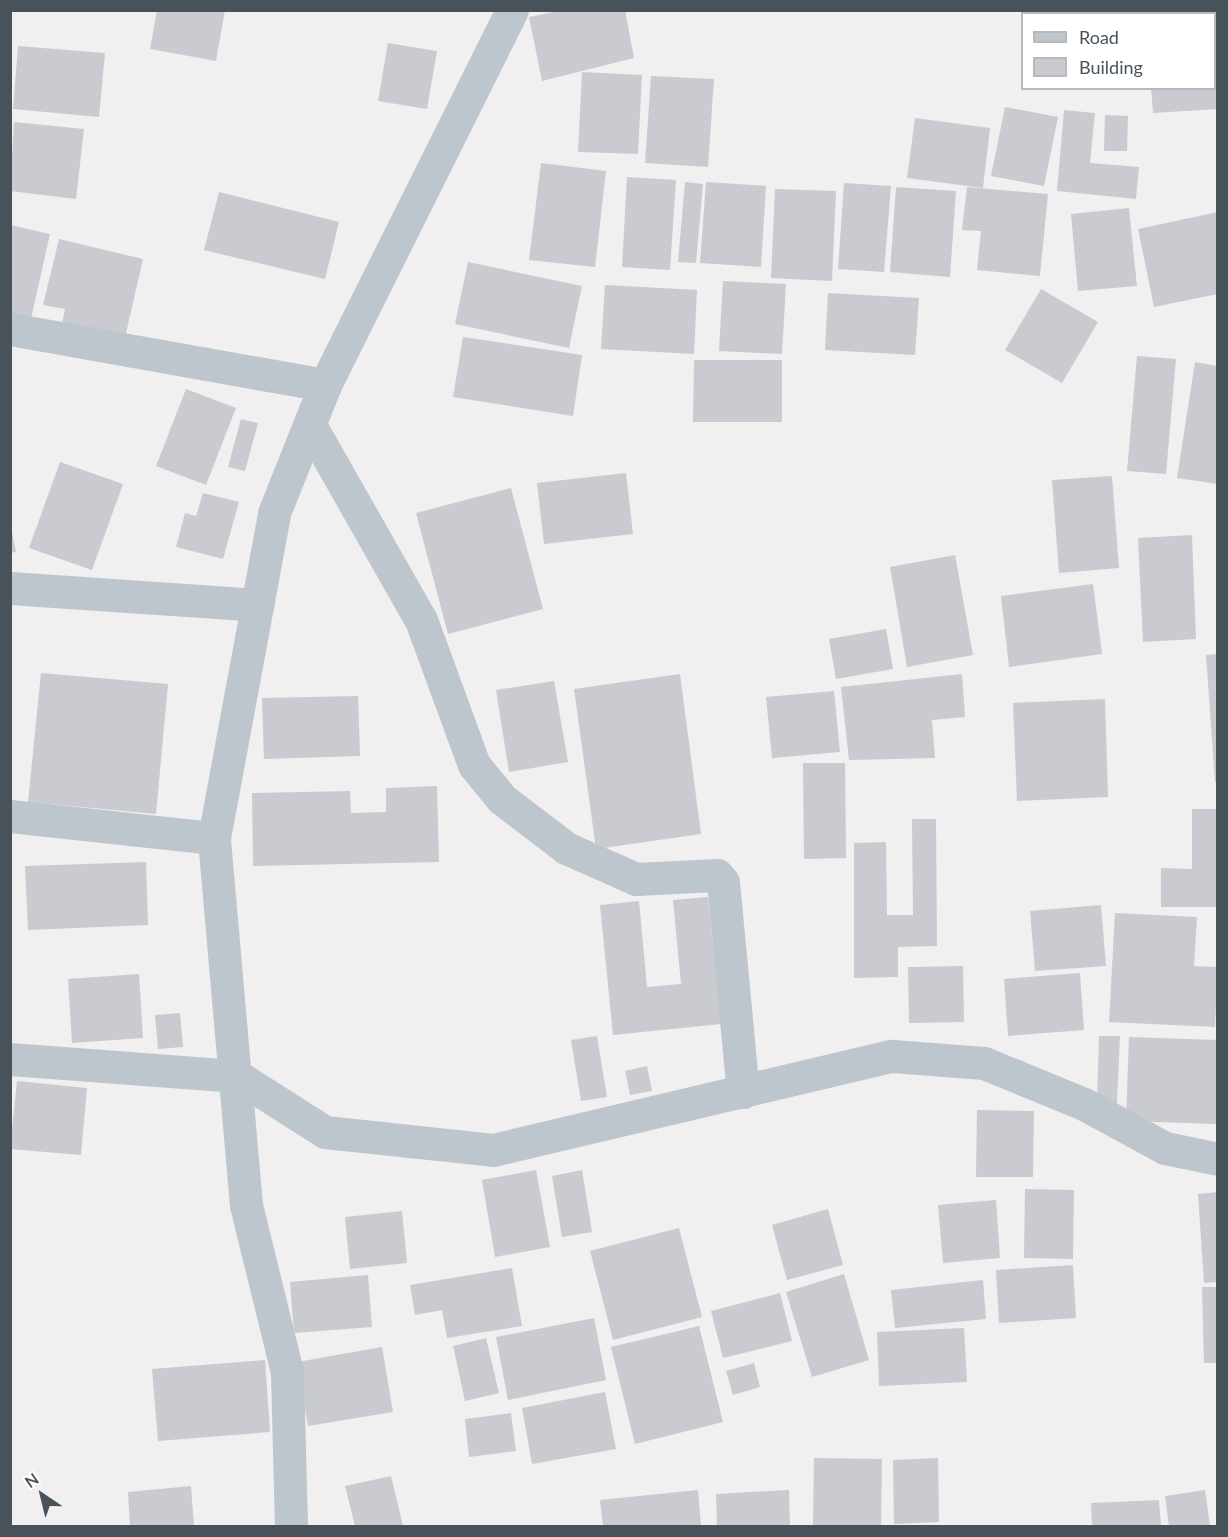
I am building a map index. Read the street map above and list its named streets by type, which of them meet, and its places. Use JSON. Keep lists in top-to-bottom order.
{
  "legend": ["Road", "Building"],
  "north": "top left"
}
